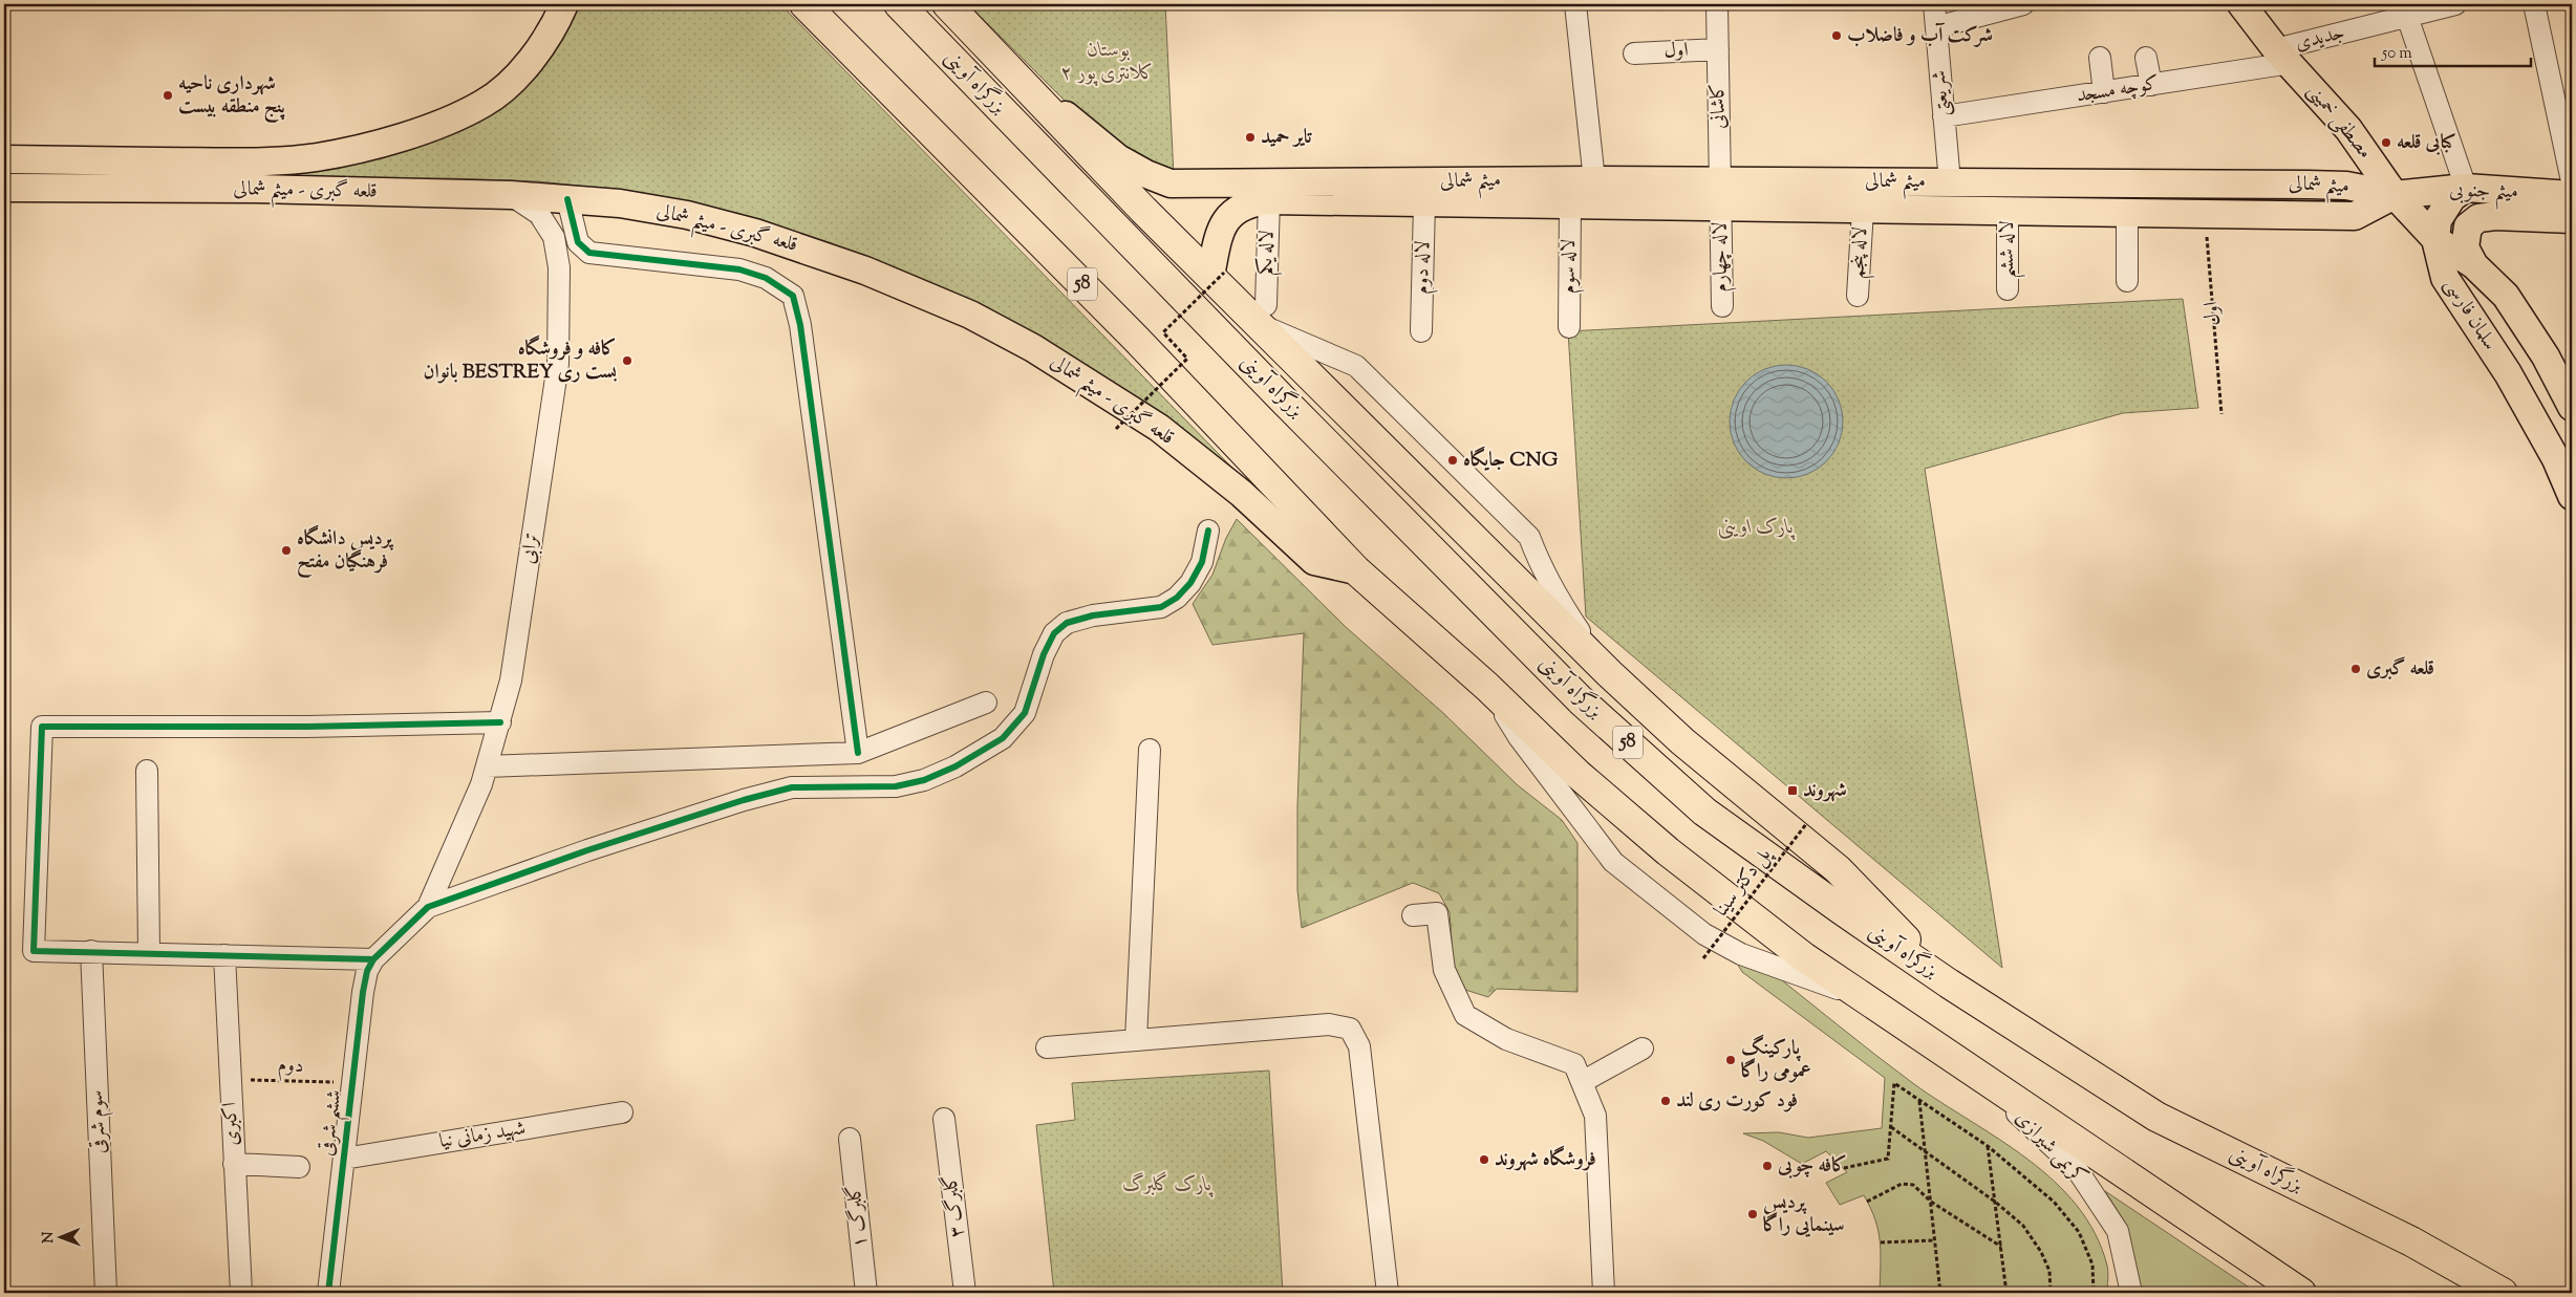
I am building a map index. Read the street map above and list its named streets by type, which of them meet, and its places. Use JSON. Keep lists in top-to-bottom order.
{
  "streets": {
    "highway": ["بزرگراه آوینی", "58"],
    "main road": [
      "مصطفی خمینی",
      "میثم شمالی",
      "قلعه گبری - میثم شمالی",
      "میثم جنوبی",
      "سلمان فارسی"
    ],
    "street": [
      "جدیدی",
      "اول",
      "کوچه مسجد",
      "شریعتی",
      "کاشانی",
      "لاله ششم",
      "لاله یکم",
      "لاله پنجم",
      "لاله چهارم",
      "لاله سوم",
      "لاله دوم",
      "ترابی",
      "سوم شرقی",
      "ششم شرقی",
      "اکبری",
      "شهید زمانی نیا",
      "کریمی شیرازی",
      "گلبرگ ۳",
      "گلبرگ ۱"
    ],
    "path": ["پل دکتر سینا", "دوم"]
  },
  "crossings": [
    ["جدیدی", "کوچه مسجد"],
    ["جدیدی", "مصطفی خمینی"],
    ["اول", "کاشانی"],
    ["اول", "میثم شمالی"],
    ["کوچه مسجد", "شریعتی"],
    ["کوچه مسجد", "مصطفی خمینی"],
    ["شریعتی", "میثم شمالی"],
    ["کاشانی", "میثم شمالی"],
    ["کاشانی", "لاله چهارم"],
    ["مصطفی خمینی", "میثم شمالی"],
    ["مصطفی خمینی", "میثم جنوبی"],
    ["مصطفی خمینی", "سلمان فارسی"],
    ["میثم شمالی", "میثم جنوبی"],
    ["میثم شمالی", "لاله ششم"],
    ["میثم شمالی", "لاله یکم"],
    ["میثم شمالی", "لاله پنجم"],
    ["میثم شمالی", "لاله چهارم"],
    ["میثم شمالی", "لاله سوم"],
    ["میثم شمالی", "لاله دوم"],
    ["قلعه گبری - میثم شمالی", "58"],
    ["قلعه گبری - میثم شمالی", "ترابی"],
    ["میثم جنوبی", "سلمان فارسی"],
    ["58", "کریمی شیرازی"],
    ["دوم", "ششم شرقی"],
    ["دوم", "اکبری"],
    ["ششم شرقی", "شهید زمانی نیا"]
  ],
  "parks": ["بوستان کلانتری پور ۲", "پارک اوینی", "پارک گلبرگ"],
  "places": {
    "other": [
      "شرکت آب و فاضلاب",
      "شهرداری ناحیه پنج منطقه بیست",
      "تایر حمید",
      "کبابی قلعه",
      "کافه و فروشگاه بانوان BESTREY بست ری",
      "جایگاه CNG",
      "پردیس دانشگاه فرهنگیان مفتح",
      "قلعه گبری",
      "پارکینگ عمومی راگا",
      "فود کورت ری لند",
      "فروشگاه شهروند",
      "کافه چوبی",
      "پردیس سینمایی راگا"
    ],
    "transit": ["شهروند"]
  },
  "scale_bar": "50 m",
  "north": "left"
}
